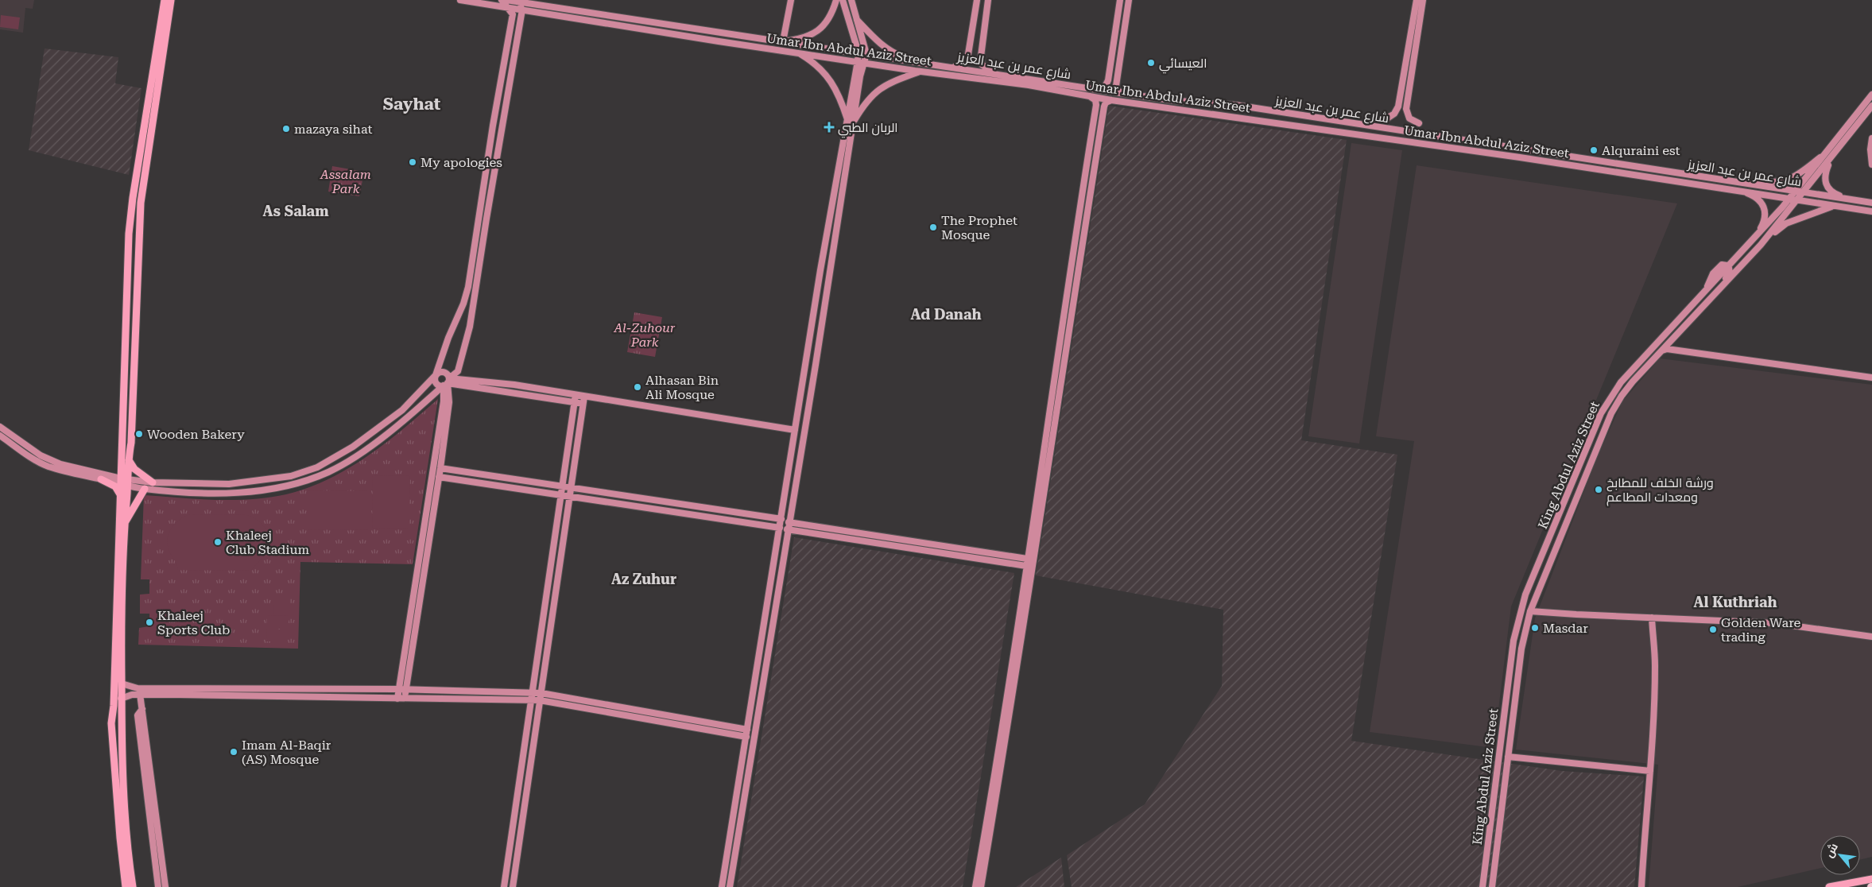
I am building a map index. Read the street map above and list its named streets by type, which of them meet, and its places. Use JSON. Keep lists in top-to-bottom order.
{
  "streets": {
    "street": ["Umar Ibn Abdul Aziz Street", "شارع عمر بن عبد العزيز", "King Abdul Aziz Street"]
  },
  "crossings": [
    ["Umar Ibn Abdul Aziz Street", "King Abdul Aziz Street"],
    ["شارع عمر بن عبد العزيز", "King Abdul Aziz Street"]
  ],
  "districts": [
    "Sayhat",
    "As Salam",
    "Ad Danah",
    "Az Zuhur",
    "Al Kuthriah"
  ],
  "parks": ["Assalam Park", "Al-Zuhour Park"],
  "places": {
    "other": [
      "العيسائي",
      "mazaya sihat",
      "Alquraini est",
      "My apologies",
      "The Prophet Mosque",
      "Alhasan Bin Ali Mosque",
      "Wooden Bakery",
      "ورشة الخلف للمطابخ ومعدات المطاعم",
      "Khaleej Club Stadium",
      "Khaleej Sports Club",
      "Masdar",
      "Golden Ware trading",
      "Imam Al-Baqir (AS) Mosque"
    ],
    "health": ["الربان الطبي"]
  },
  "north": "top left"
}
